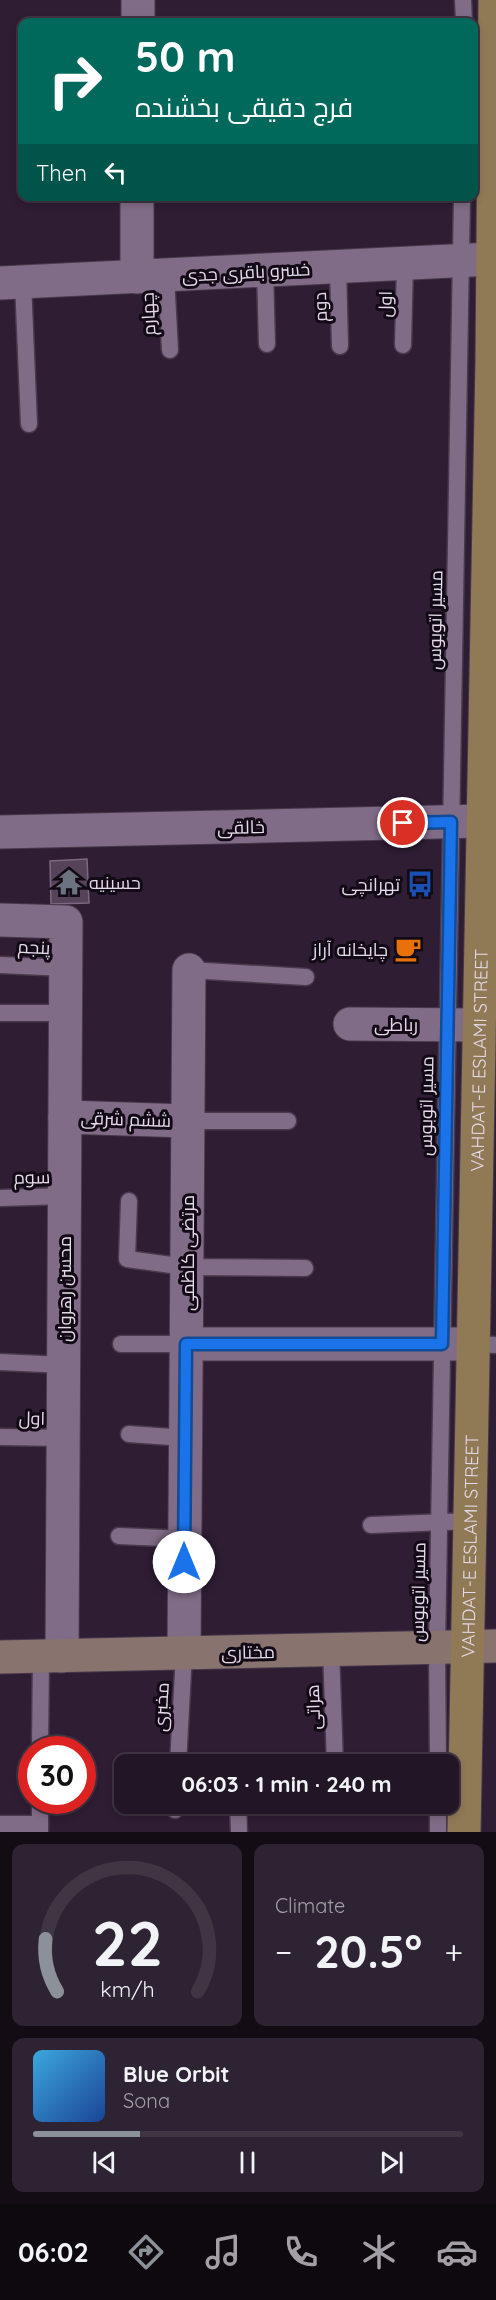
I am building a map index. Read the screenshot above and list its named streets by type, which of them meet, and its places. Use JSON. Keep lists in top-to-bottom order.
{
  "streets": {
    "main road": ["VAHDAT-E ESLAMI STREET", "مختاری"],
    "street": [
      "خسرو باقری جدی",
      "خالقی",
      "رباطی",
      "ششم شرقی",
      "مرتضی کاظمی",
      "محسن رهروان"
    ],
    "lane": [
      "اول",
      "دوم",
      "چهارم",
      "مسیر اتوبوس",
      "پنجم",
      "سوم",
      "مخبری",
      "هراتی"
    ]
  },
  "crossings": [
    ["خسرو باقری جدی", "اول"],
    ["خسرو باقری جدی", "دوم"],
    ["خسرو باقری جدی", "چهارم"],
    ["خسرو باقری جدی", "مسیر اتوبوس"],
    ["خسرو باقری جدی", "VAHDAT-E ESLAMI STREET"],
    ["اول", "محسن رهروان"],
    ["مسیر اتوبوس", "خالقی"],
    ["مسیر اتوبوس", "رباطی"],
    ["مسیر اتوبوس", "VAHDAT-E ESLAMI STREET"],
    ["مسیر اتوبوس", "مختاری"],
    ["خالقی", "VAHDAT-E ESLAMI STREET"],
    ["پنجم", "محسن رهروان"],
    ["رباطی", "VAHDAT-E ESLAMI STREET"],
    ["VAHDAT-E ESLAMI STREET", "مختاری"],
    ["ششم شرقی", "مرتضی کاظمی"],
    ["ششم شرقی", "محسن رهروان"],
    ["سوم", "محسن رهروان"],
    ["مرتضی کاظمی", "مختاری"],
    ["مرتضی کاظمی", "مخبری"],
    ["محسن رهروان", "مختاری"],
    ["مختاری", "مخبری"],
    ["مختاری", "هراتی"]
  ],
  "places": {
    "temple": ["حسینیه"],
    "bus stop": ["تهرانچی"],
    "cafe": ["چایخانه آراز"]
  },
  "page": {
    "turn": ["50 m", "فرج دقیقی بخشنده"],
    "then": "Then",
    "limit": "30",
    "trip": "06:03 · 1 min · 240 m",
    "tile": "Climate",
    "heat": ["−", "20.5°", "+"],
    "song": ["Blue Orbit", "Sona"],
    "tabs": "06:02",
    "gauge": ["22", "km/h"]
  }
}
